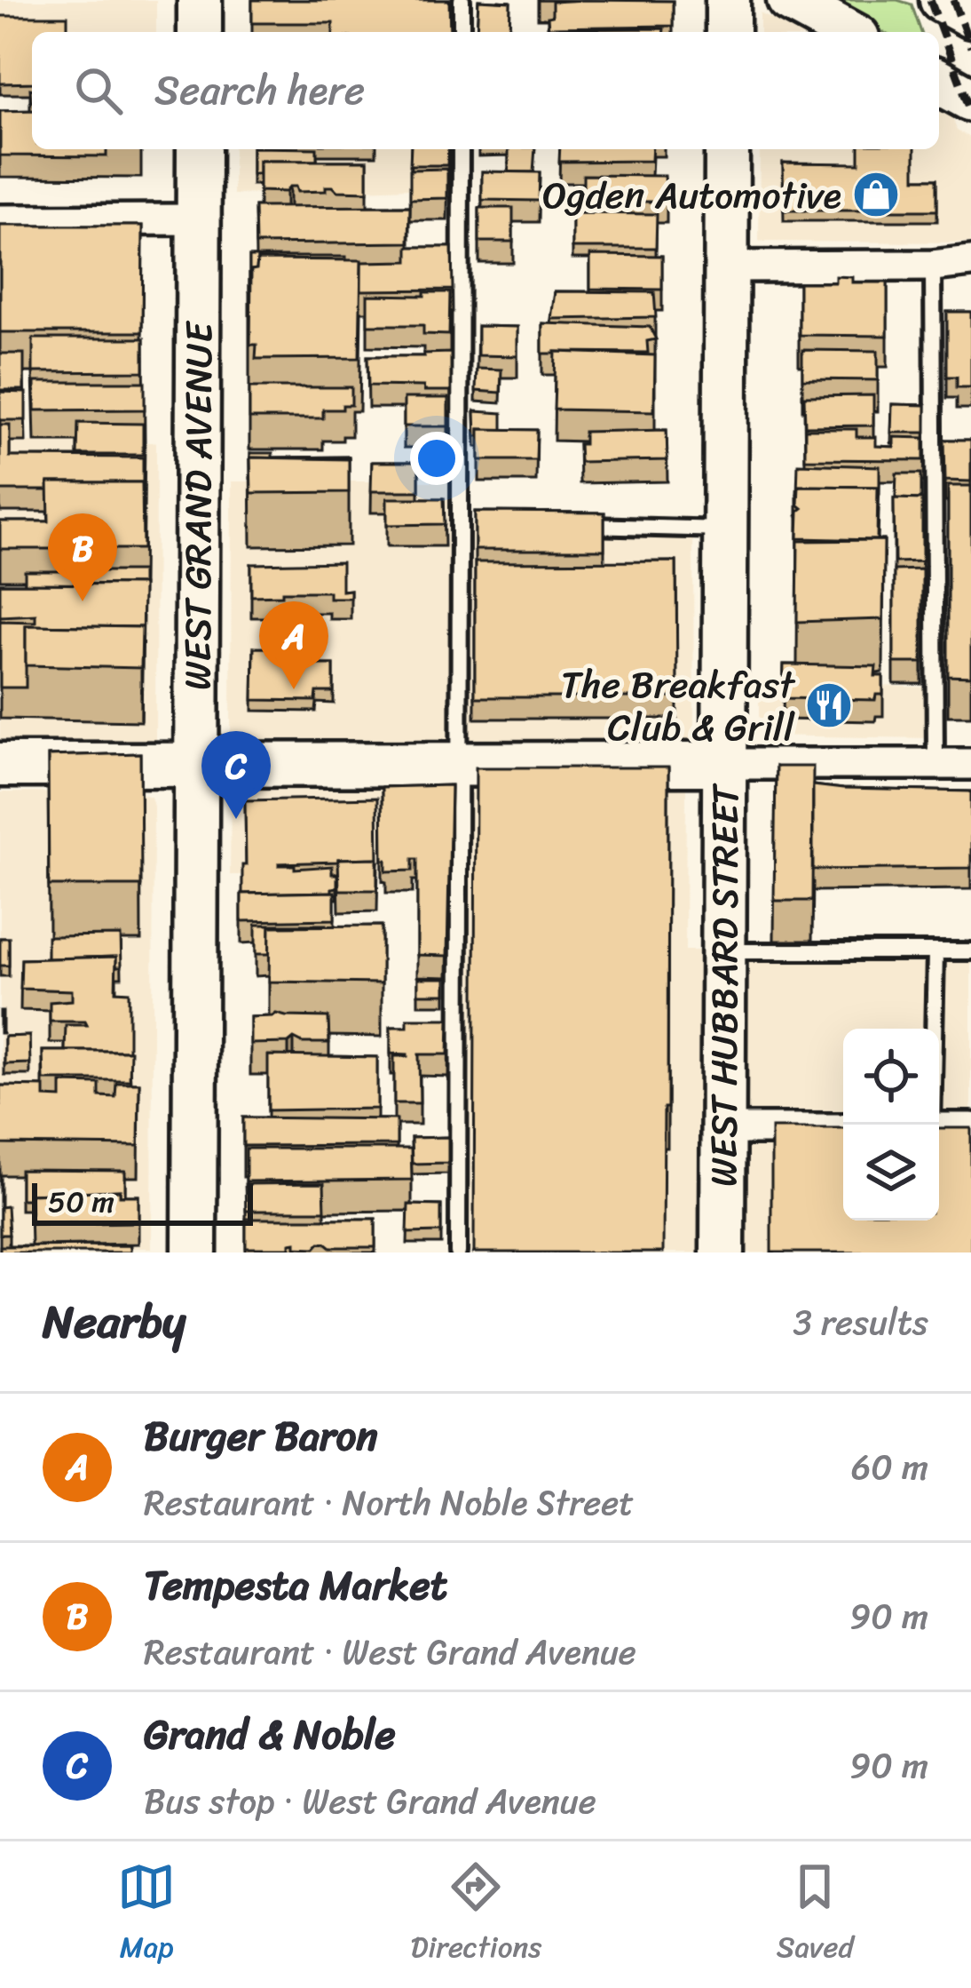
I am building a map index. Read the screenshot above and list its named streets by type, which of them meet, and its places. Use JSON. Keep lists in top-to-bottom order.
{
  "streets": {
    "street": ["WEST GRAND AVENUE", "WEST HUBBARD STREET"]
  },
  "places": {
    "shop": ["Ogden Automotive"],
    "restaurant": ["The Breakfast Club & Grill"]
  },
  "scale_bar": "50 m",
  "page": {
    "search": "Search here",
    "pins": ["B", "A", "C"],
    "scale": "50 m",
    "heading": ["Nearby", "3 results"],
    "list": [
      {
        "mark": "A",
        "name": "Burger Baron",
        "note": "Restaurant · North Noble Street",
        "value": "60 m"
      },
      {
        "mark": "B",
        "name": "Tempesta Market",
        "note": "Restaurant · West Grand Avenue",
        "value": "90 m"
      },
      {
        "mark": "C",
        "name": "Grand & Noble",
        "note": "Bus stop · West Grand Avenue",
        "value": "90 m"
      }
    ],
    "nav": ["Map", "Directions", "Saved"]
  }
}
